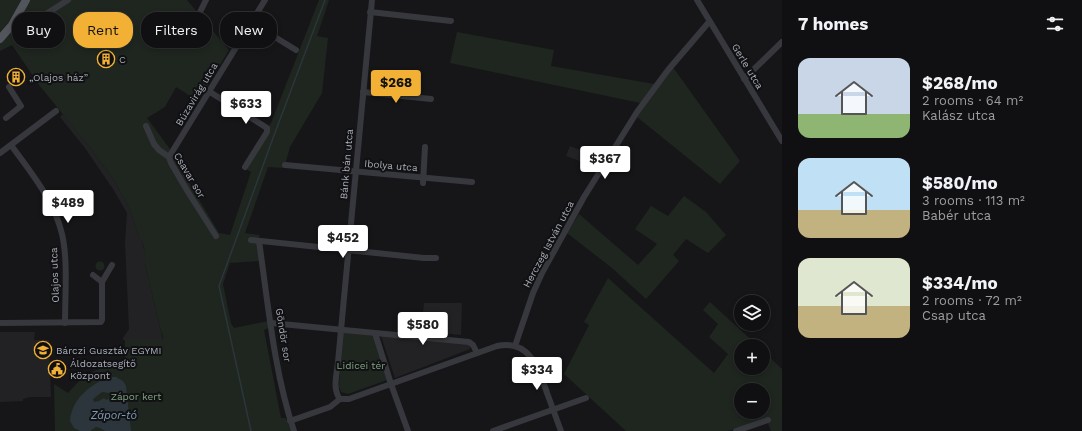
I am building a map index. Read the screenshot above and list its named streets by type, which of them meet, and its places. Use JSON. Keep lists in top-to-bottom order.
{
  "streets": {
    "street": [
      "Gerle utca",
      "Búzavirág utca",
      "Bánk bán utca",
      "Ibolya utca",
      "Csavar sor",
      "Herczeg István utca",
      "Olajos utca",
      "Göndör sor"
    ]
  },
  "crossings": [
    ["Gerle utca", "Herczeg István utca"],
    ["Búzavirág utca", "Csavar sor"],
    ["Bánk bán utca", "Ibolya utca"]
  ],
  "water": ["Zápor-tó"],
  "parks": ["Lidicei tér", "Zápor kert"],
  "places": {
    "building": ["C", "„Olajos ház”"],
    "school or university": ["Bárczi Gusztáv EGYMI"],
    "public building": ["Áldozatsegítő Központ"]
  },
  "page": {
    "heading": "7 homes",
    "chip": [
      "Buy",
      "Rent",
      "Filters",
      "New"
    ],
    "list": [
      {
        "name": "$268/mo",
        "note": "2 rooms · 64 m² · Kalász utca"
      },
      {
        "name": "$580/mo",
        "note": "3 rooms · 113 m² · Babér utca"
      },
      {
        "name": "$334/mo",
        "note": "2 rooms · 72 m² · Csap utca"
      }
    ],
    "price": [
      "$268",
      "$633",
      "$367",
      "$489",
      "$452",
      "$580",
      "$334"
    ],
    "map_buttons": ["+", "−"]
  }
}
